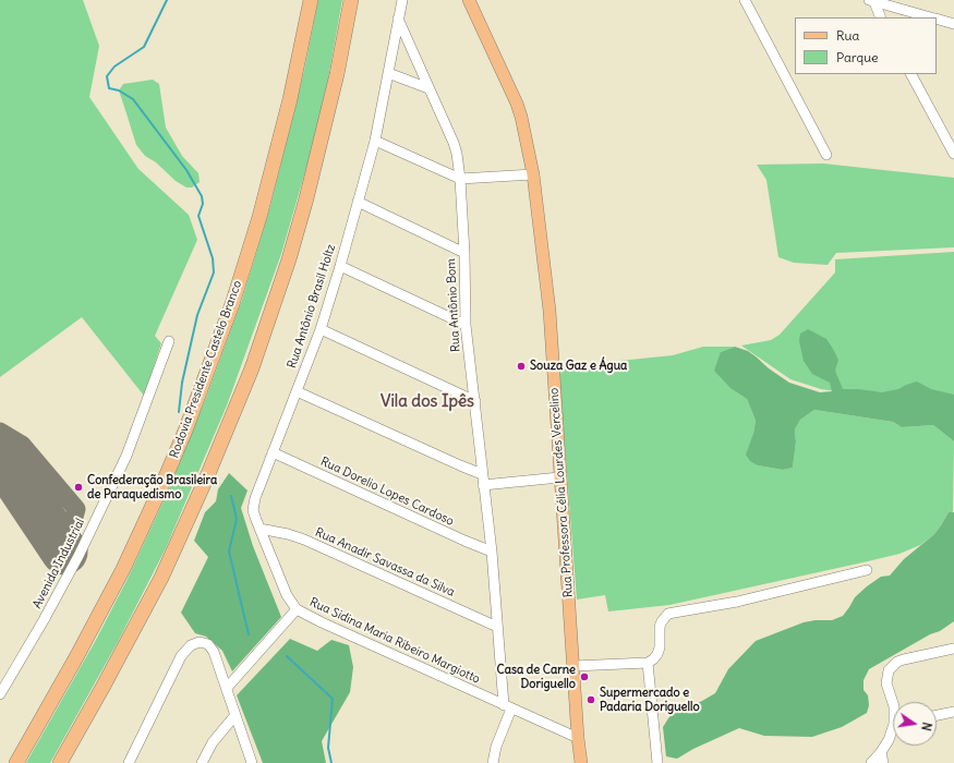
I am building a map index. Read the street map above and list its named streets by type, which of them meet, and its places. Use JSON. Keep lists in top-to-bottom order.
{
  "streets": {
    "highway": ["Rodovia Presidente Castelo Branco"],
    "main road": ["Rua Professora Célia Lourdes Vercelino"],
    "street": [
      "Rua Antônio Bom",
      "Rua Antônio Brasil Holtz",
      "Rua Dorelio Lopes Cardoso",
      "Rua Anadir Savassa da Silva",
      "Avenida Industrial",
      "Rua Sidina Maria Ribeiro Margiotto"
    ]
  },
  "crossings": [
    ["Rua Antônio Bom", "Rua Antônio Brasil Holtz"],
    ["Rua Antônio Bom", "Rua Dorelio Lopes Cardoso"],
    ["Rua Antônio Bom", "Rua Anadir Savassa da Silva"],
    ["Rua Antônio Bom", "Rua Sidina Maria Ribeiro Margiotto"],
    ["Rua Antônio Brasil Holtz", "Rua Dorelio Lopes Cardoso"],
    ["Rua Antônio Brasil Holtz", "Rua Anadir Savassa da Silva"],
    ["Rua Antônio Brasil Holtz", "Rua Sidina Maria Ribeiro Margiotto"],
    ["Rua Professora Célia Lourdes Vercelino", "Rua Sidina Maria Ribeiro Margiotto"]
  ],
  "districts": ["Vila dos Ipês"],
  "places": [
    "Souza Gaz e Água",
    "Confederação Brasileira de Paraquedismo",
    "Casa de Carne Doriguello",
    "Supermercado e Padaria Doriguello"
  ],
  "legend": ["Rua", "Parque"],
  "north": "right"
}
